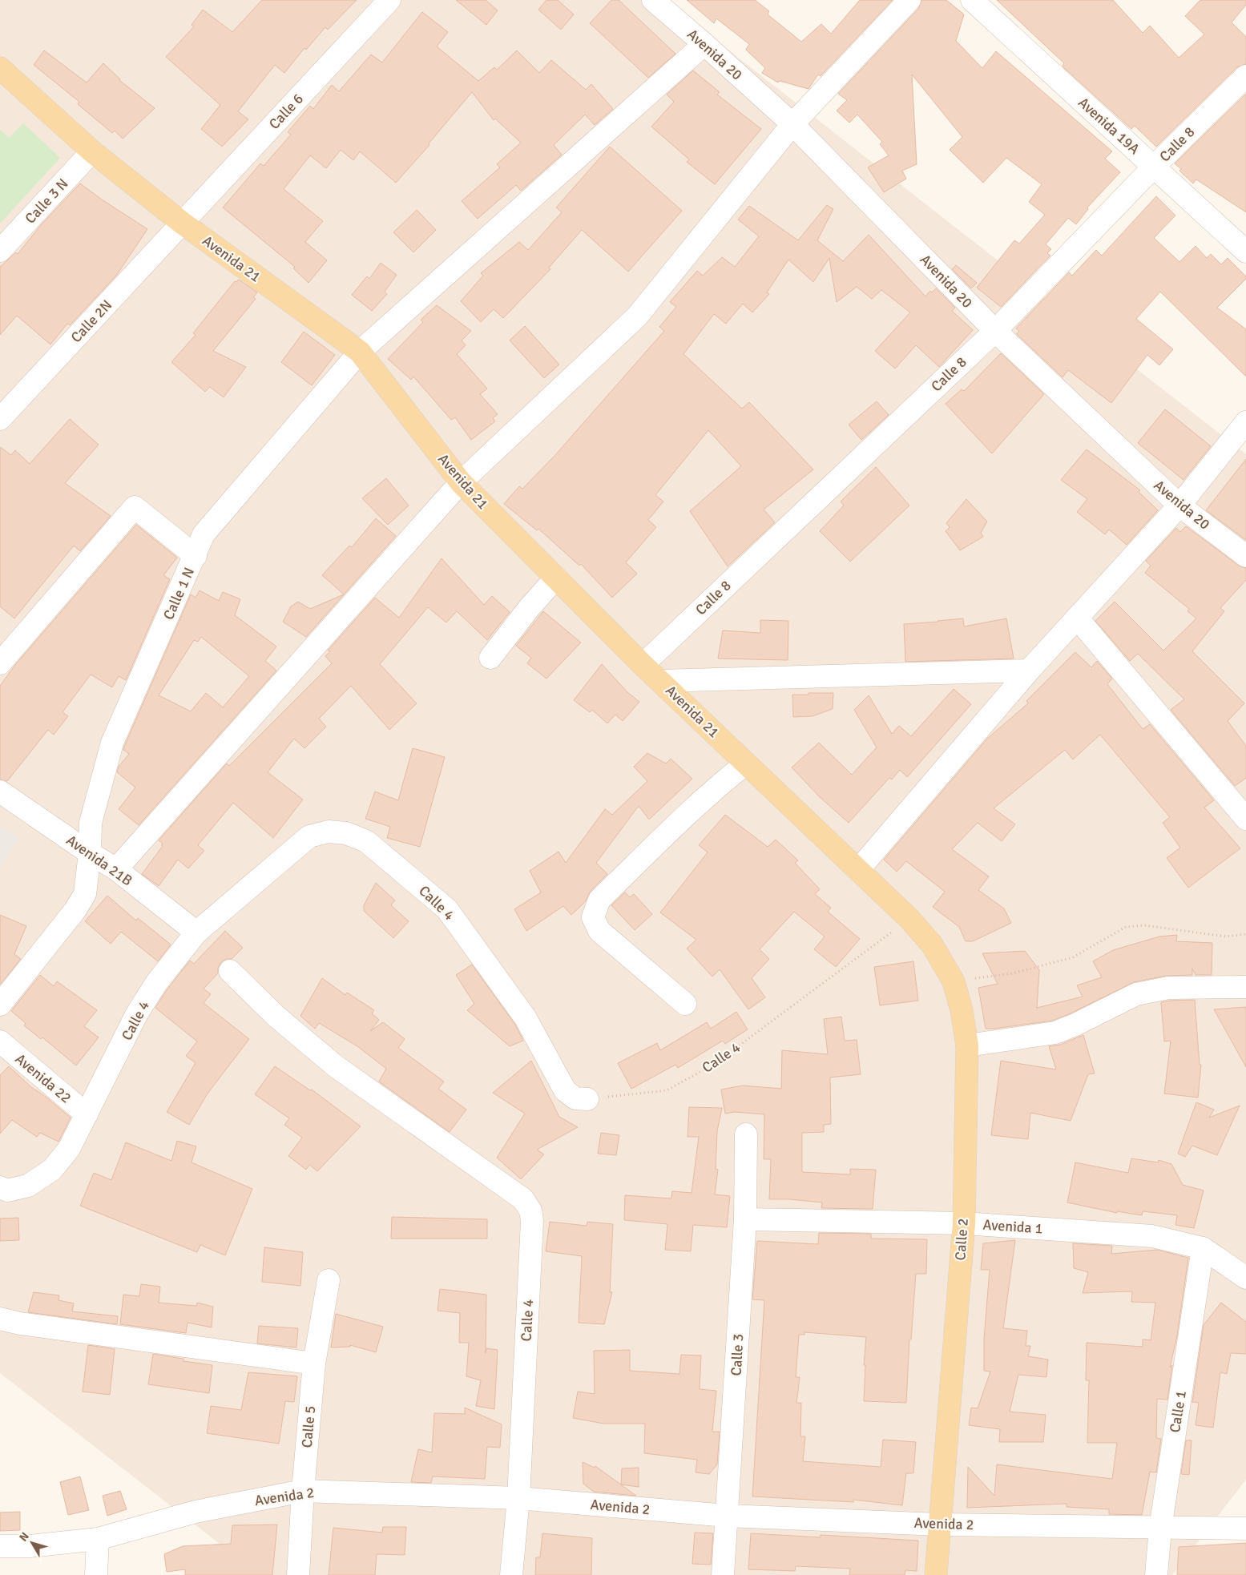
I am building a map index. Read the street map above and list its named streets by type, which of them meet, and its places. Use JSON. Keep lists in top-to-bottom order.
{
  "streets": {
    "main road": ["Avenida 21", "Calle 2"],
    "street": [
      "Avenida 20",
      "Calle 6",
      "Avenida 19A",
      "Calle 8",
      "Calle 3 N",
      "Calle 2N",
      "Calle 1 N",
      "Avenida 21B",
      "Calle 4",
      "Avenida 22",
      "Avenida 1",
      "Calle 3",
      "Calle 1",
      "Calle 5",
      "Avenida 2"
    ]
  },
  "crossings": [
    ["Avenida 20", "Calle 8"],
    ["Calle 6", "Avenida 21"],
    ["Calle 6", "Calle 2N"],
    ["Avenida 19A", "Calle 8"],
    ["Calle 8", "Avenida 21"],
    ["Calle 3 N", "Avenida 21"],
    ["Avenida 21", "Calle 2N"],
    ["Avenida 21", "Calle 4"],
    ["Avenida 21", "Calle 2"],
    ["Calle 1 N", "Avenida 21B"],
    ["Avenida 21B", "Calle 4"],
    ["Calle 4", "Avenida 22"],
    ["Calle 4", "Calle 2"],
    ["Calle 4", "Avenida 2"],
    ["Avenida 1", "Calle 2"],
    ["Avenida 1", "Calle 3"],
    ["Avenida 1", "Calle 1"],
    ["Calle 2", "Avenida 2"],
    ["Calle 3", "Avenida 2"],
    ["Calle 1", "Avenida 2"],
    ["Calle 5", "Avenida 2"]
  ],
  "north": "top left"
}
